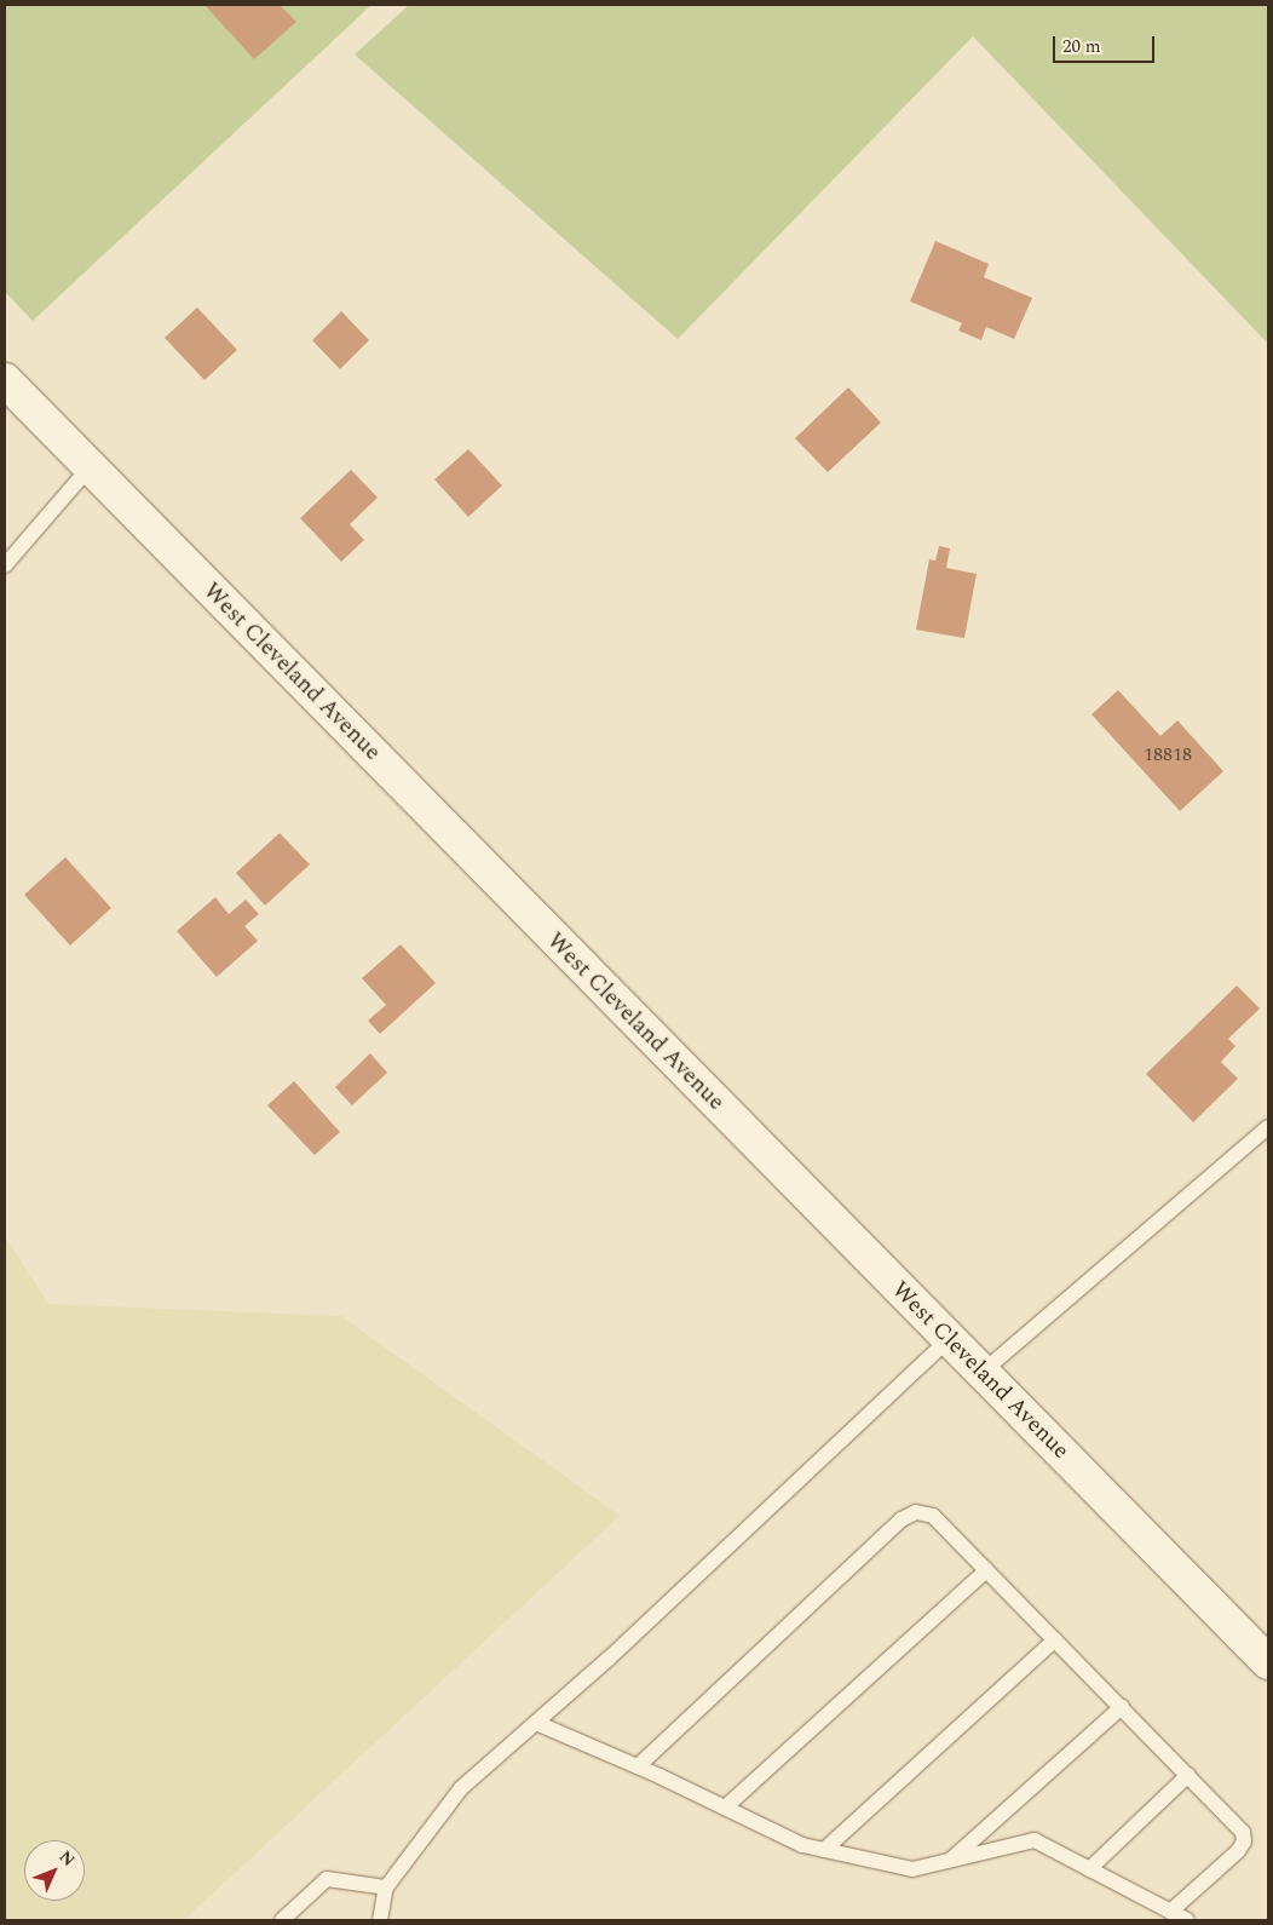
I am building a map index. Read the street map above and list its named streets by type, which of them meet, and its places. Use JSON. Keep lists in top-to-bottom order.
{
  "streets": {
    "main road": ["West Cleveland Avenue"]
  },
  "house_numbers": ["18818"],
  "scale_bar": "20 m",
  "north": "top right"
}
